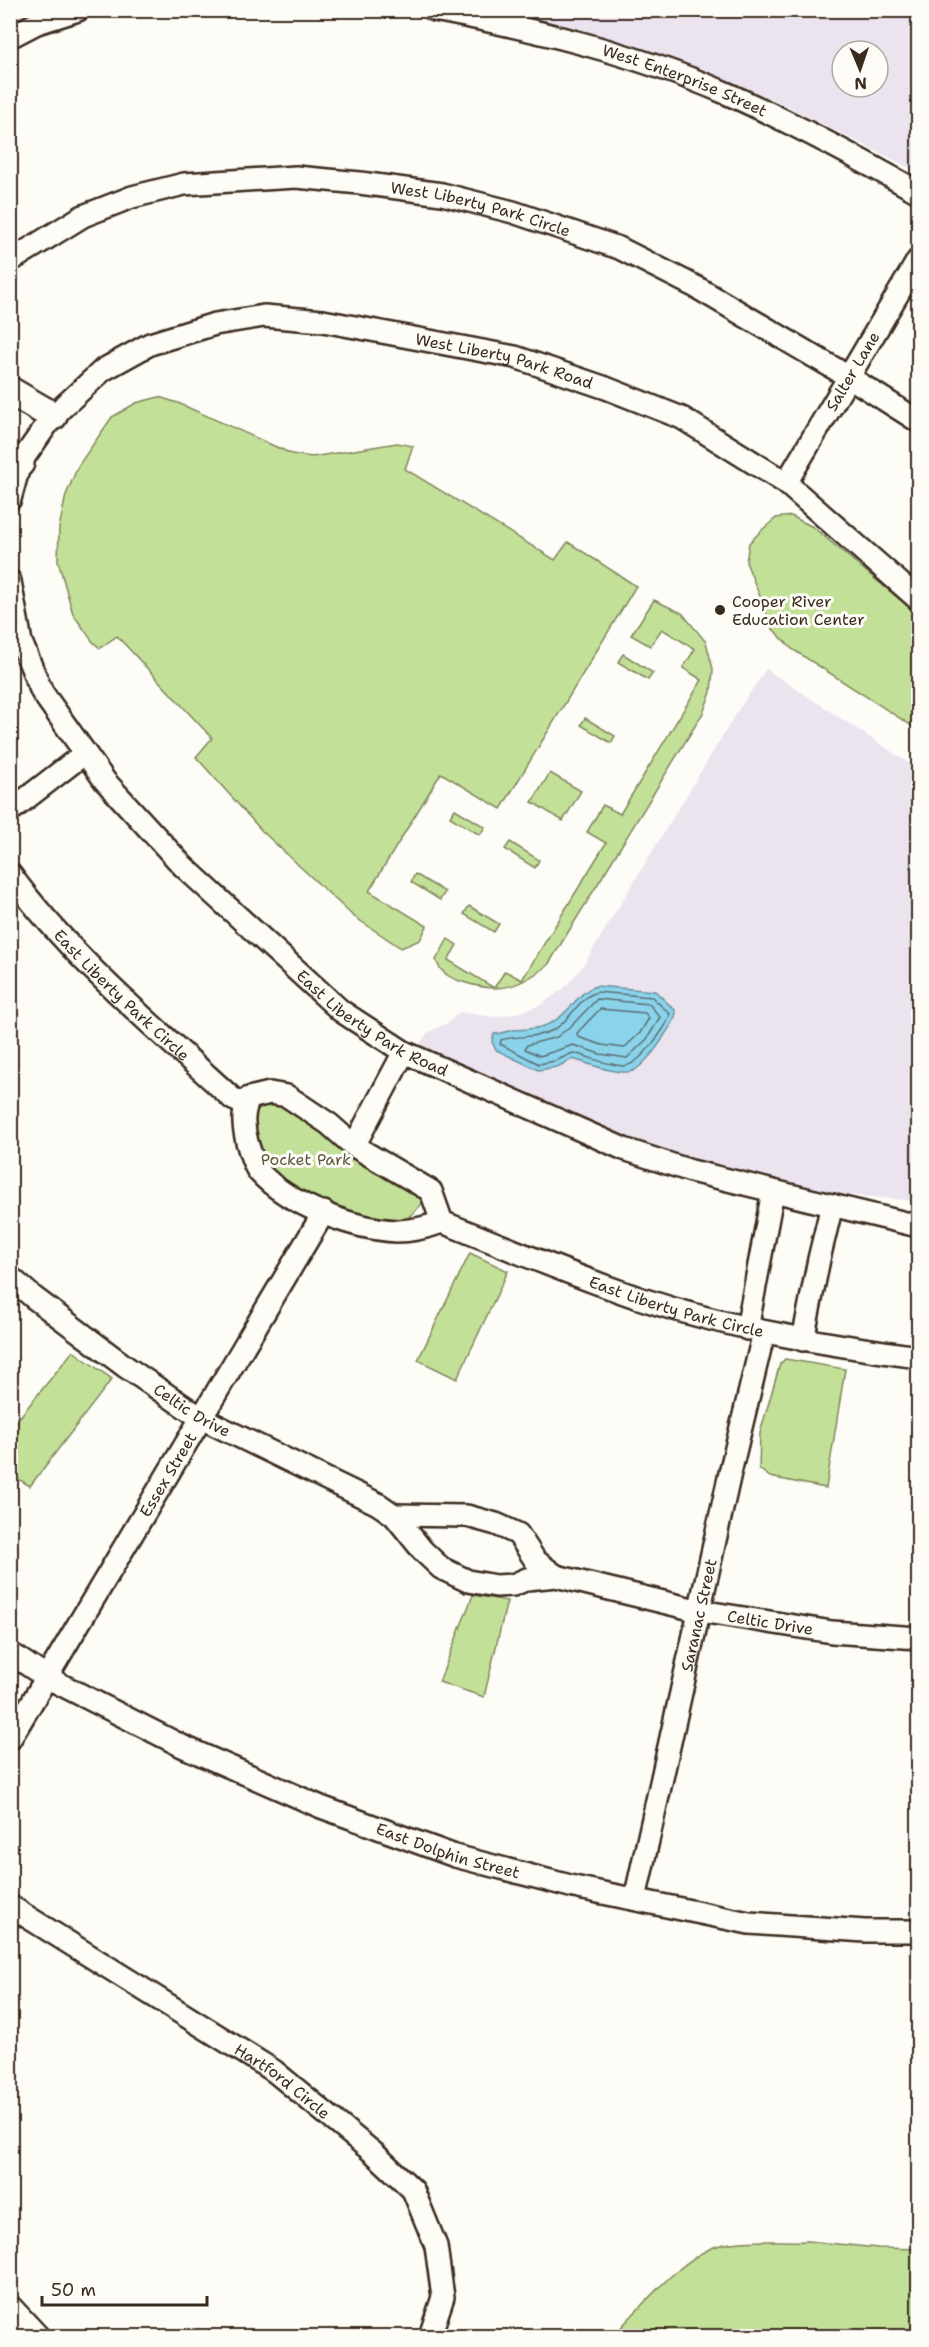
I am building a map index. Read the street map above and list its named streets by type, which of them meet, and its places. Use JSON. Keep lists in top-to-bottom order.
{
  "streets": {
    "street": [
      "West Enterprise Street",
      "West Liberty Park Circle",
      "West Liberty Park Road",
      "Salter Lane",
      "East Liberty Park Circle",
      "East Liberty Park Road",
      "Celtic Drive",
      "Essex Street",
      "Saranac Street",
      "East Dolphin Street",
      "Hartford Circle"
    ]
  },
  "crossings": [
    ["West Liberty Park Circle", "Salter Lane"],
    ["West Liberty Park Road", "Salter Lane"],
    ["East Liberty Park Circle", "Saranac Street"],
    ["East Liberty Park Road", "Saranac Street"],
    ["Celtic Drive", "Essex Street"],
    ["Celtic Drive", "Saranac Street"],
    ["Essex Street", "East Dolphin Street"],
    ["Saranac Street", "East Dolphin Street"]
  ],
  "parks": ["Pocket Park"],
  "places": ["Cooper River Education Center"],
  "scale_bar": "50 m",
  "north": "bottom"
}
